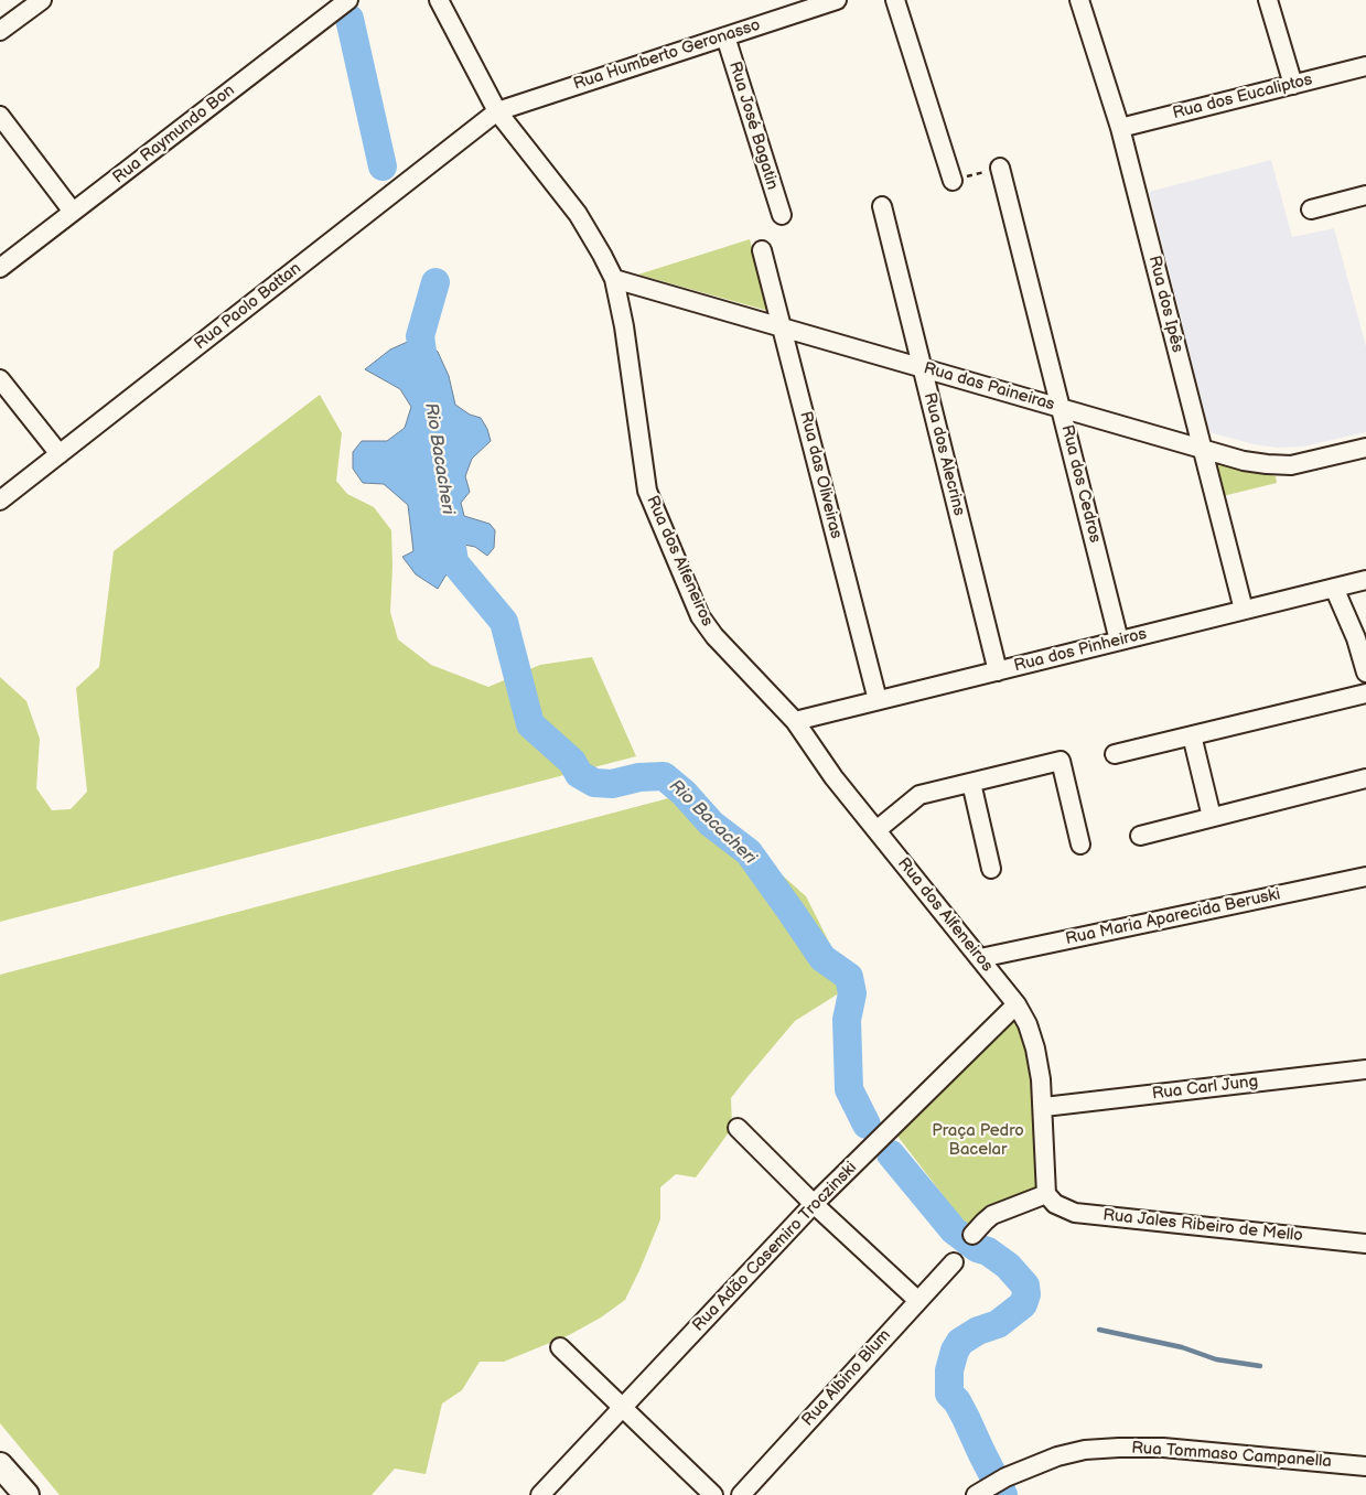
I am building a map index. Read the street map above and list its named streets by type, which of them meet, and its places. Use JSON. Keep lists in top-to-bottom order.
{
  "streets": {
    "street": [
      "Rua Humberto Geronasso",
      "Rua dos Eucaliptos",
      "Rua José Bagatin",
      "Rua Raymundo Bon",
      "Rua dos Ipês",
      "Rua Paolo Battan",
      "Rua das Paineiras",
      "Rua dos Alecrins",
      "Rua das Oliveiras",
      "Rua dos Cedros",
      "Rua dos Alfeneiros",
      "Rua dos Pinheiros",
      "Rua Maria Aparecida Beruski",
      "Rua Carl Jung",
      "Rua Jales Ribeiro de Mello",
      "Rua Adão Casemiro Troczinski",
      "Rua Albino Blum",
      "Rua Tommaso Campanella"
    ]
  },
  "crossings": [
    ["Rua Humberto Geronasso", "Rua José Bagatin"],
    ["Rua Humberto Geronasso", "Rua Paolo Battan"],
    ["Rua Humberto Geronasso", "Rua dos Alfeneiros"],
    ["Rua dos Eucaliptos", "Rua dos Ipês"],
    ["Rua dos Ipês", "Rua das Paineiras"],
    ["Rua dos Ipês", "Rua dos Pinheiros"],
    ["Rua Paolo Battan", "Rua dos Alfeneiros"],
    ["Rua das Paineiras", "Rua dos Alecrins"],
    ["Rua das Paineiras", "Rua das Oliveiras"],
    ["Rua das Paineiras", "Rua dos Cedros"],
    ["Rua das Paineiras", "Rua dos Alfeneiros"],
    ["Rua dos Alecrins", "Rua dos Pinheiros"],
    ["Rua das Oliveiras", "Rua dos Pinheiros"],
    ["Rua dos Cedros", "Rua dos Pinheiros"],
    ["Rua dos Alfeneiros", "Rua dos Pinheiros"],
    ["Rua dos Alfeneiros", "Rua Maria Aparecida Beruski"],
    ["Rua dos Alfeneiros", "Rua Carl Jung"],
    ["Rua dos Alfeneiros", "Rua Jales Ribeiro de Mello"],
    ["Rua dos Alfeneiros", "Rua Adão Casemiro Troczinski"]
  ],
  "water": ["Rio Bacacheri"],
  "parks": ["Praça Pedro Bacelar"]
}
